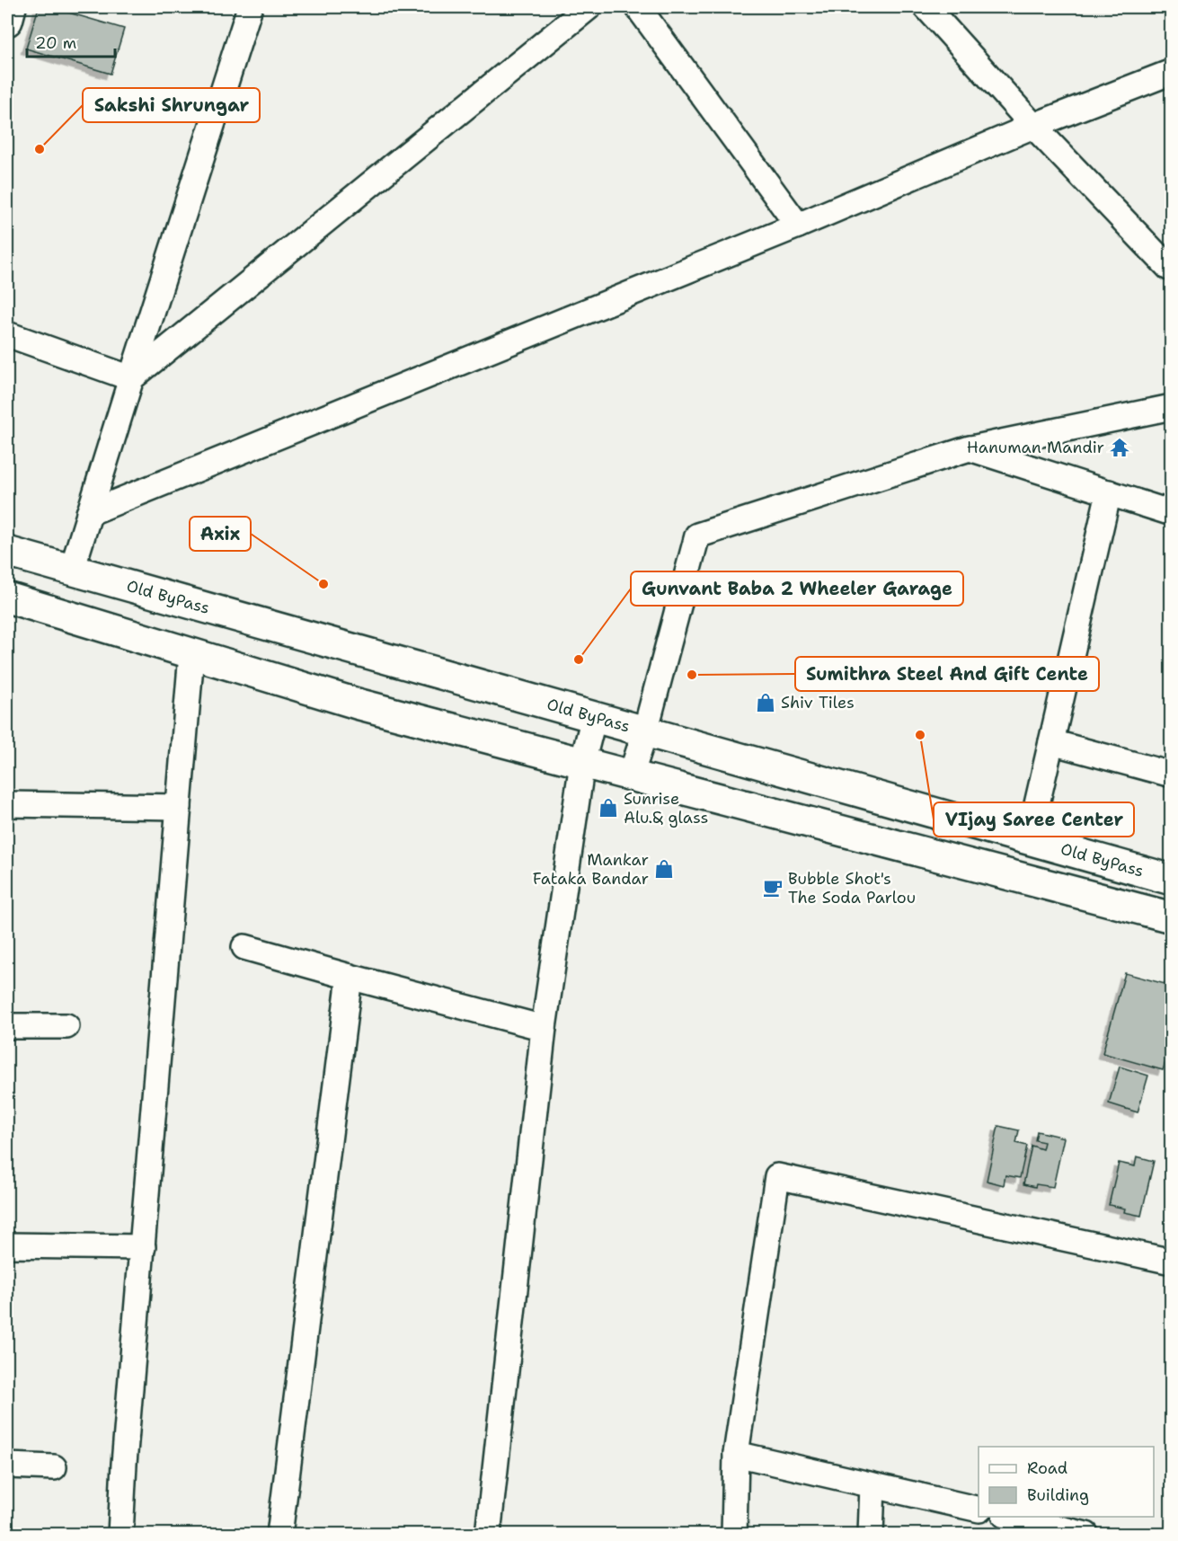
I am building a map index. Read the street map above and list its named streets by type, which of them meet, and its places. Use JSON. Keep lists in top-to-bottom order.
{
  "streets": {
    "main road": ["Old ByPass"]
  },
  "places": {
    "other": [
      "Sakshi Shrungar",
      "Axix",
      "Gunvant Baba 2 Wheeler Garage",
      "Sumithra Steel And Gift Cente",
      "VIjay Saree Center"
    ],
    "temple": ["Hanuman Mandir"],
    "shop": ["Shiv Tiles", "Sunrise Alu.& glass", "Mankar Fataka Bandar"],
    "cafe": ["Bubble Shot's The Soda Parlou"]
  },
  "legend": ["Road", "Building"],
  "scale_bar": "20 m"
}
